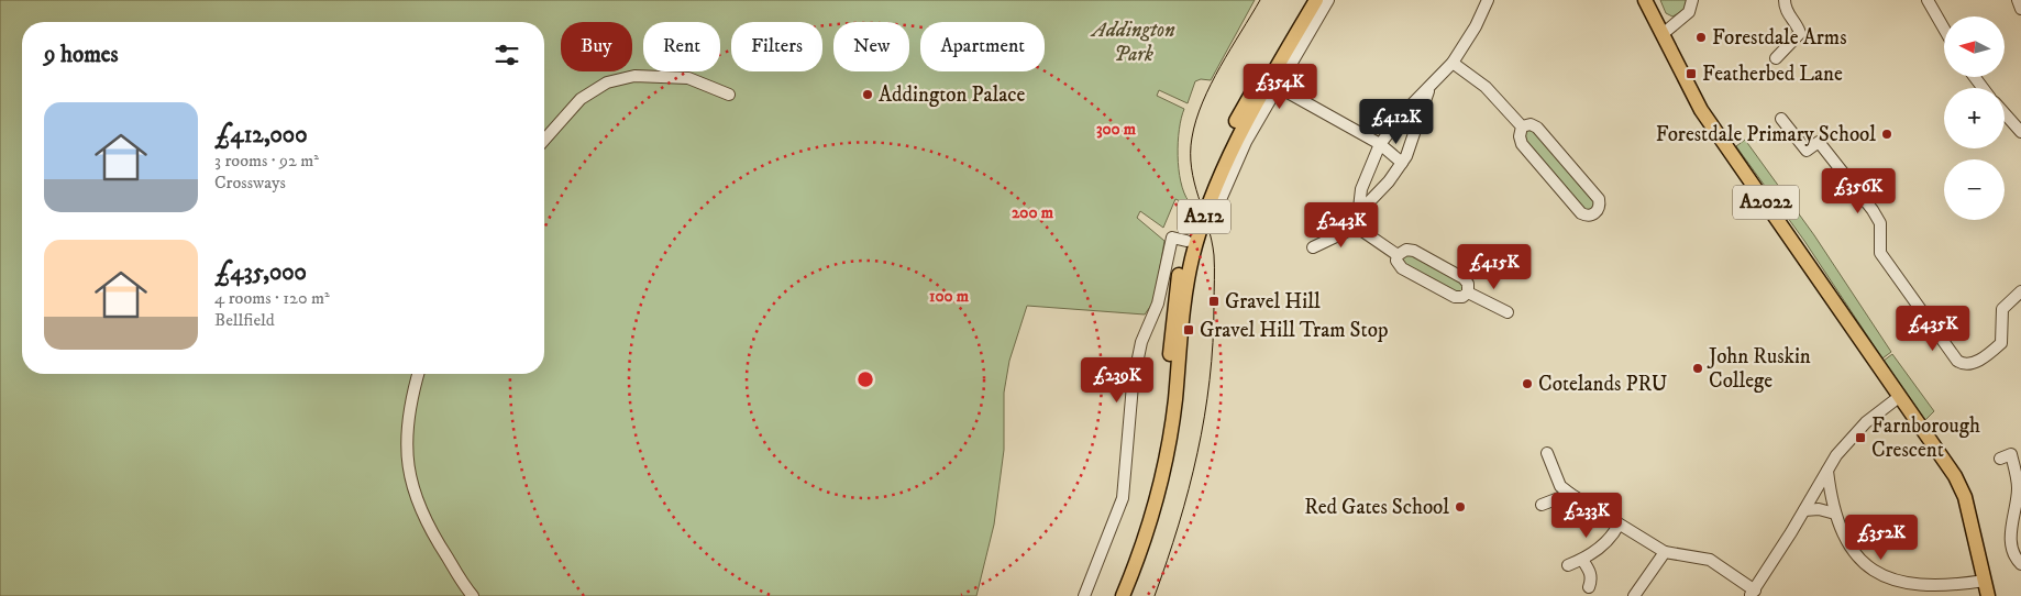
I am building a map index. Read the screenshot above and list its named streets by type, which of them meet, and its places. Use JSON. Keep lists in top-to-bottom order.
{
  "streets": {
    "main road": ["A2022", "A212"]
  },
  "parks": ["Addington Park"],
  "places": {
    "other": [
      "Forestdale Arms",
      "Addington Palace",
      "Forestdale Primary School",
      "John Ruskin College",
      "Cotelands PRU",
      "Red Gates School"
    ],
    "transit": [
      "Featherbed Lane",
      "Gravel Hill",
      "Gravel Hill Tram Stop",
      "Farnborough Crescent"
    ]
  },
  "north": "left",
  "page": {
    "map_buttons": ["+", "−"],
    "chip": [
      "Buy",
      "Rent",
      "Filters",
      "New",
      "Apartment"
    ],
    "heading": "9 homes",
    "price": [
      "£354K",
      "£412K",
      "£356K",
      "£243K",
      "£415K",
      "£435K",
      "£239K",
      "£233K",
      "£352K"
    ],
    "list": [
      {
        "name": "£412,000",
        "note": "3 rooms · 92 m² · Crossways"
      },
      {
        "name": "£435,000",
        "note": "4 rooms · 120 m² · Bellfield"
      }
    ]
  },
  "rings": ["300 m", "200 m", "100 m"]
}
